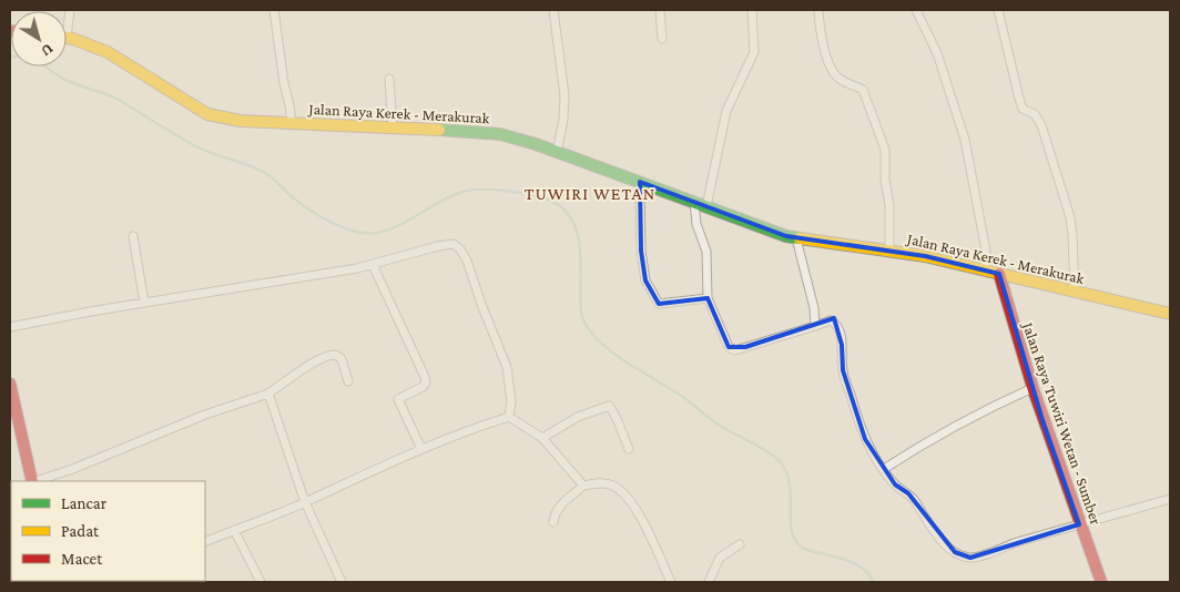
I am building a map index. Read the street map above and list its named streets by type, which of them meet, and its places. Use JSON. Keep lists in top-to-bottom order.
{
  "streets": {
    "main road": ["Jalan Raya Kerek - Merakurak", "Jalan Raya Tuwiri Wetan - Sumber"]
  },
  "crossings": [
    ["Jalan Raya Kerek - Merakurak", "Jalan Raya Tuwiri Wetan - Sumber"]
  ],
  "districts": ["TUWIRI WETAN"],
  "legend": ["Lancar", "Padat", "Macet"],
  "north": "bottom right"
}
